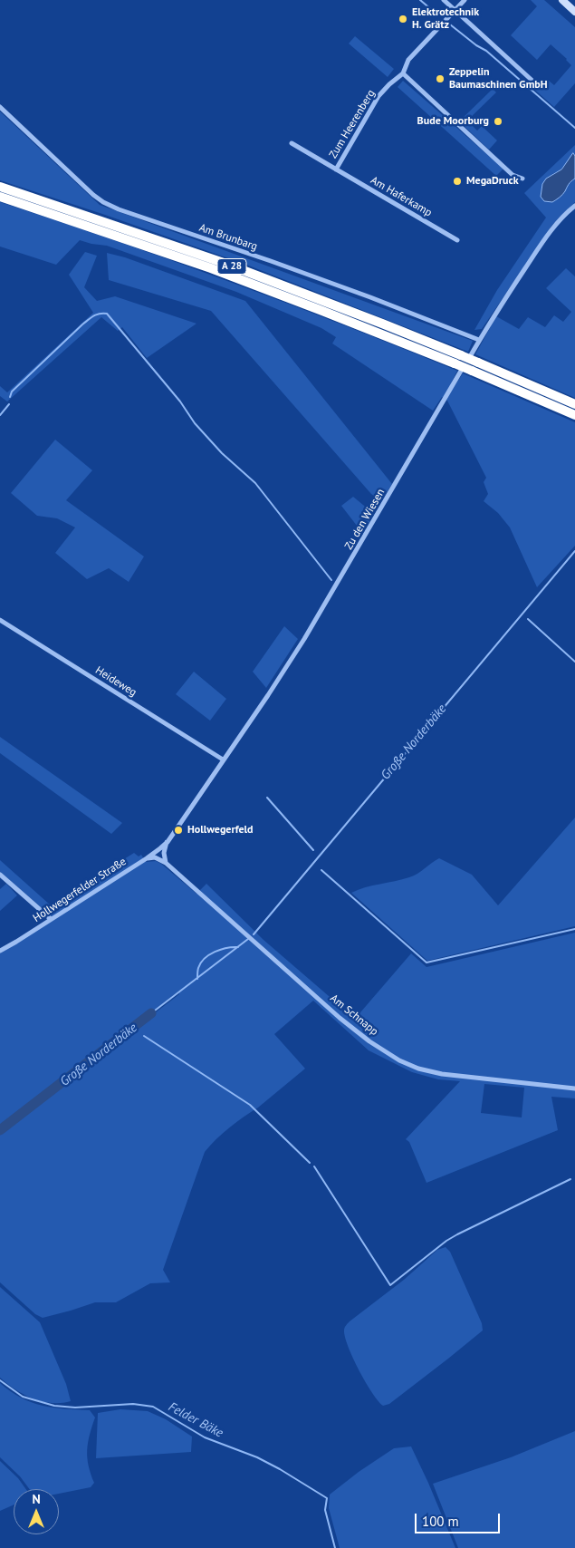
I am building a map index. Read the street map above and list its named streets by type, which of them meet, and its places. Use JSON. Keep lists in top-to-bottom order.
{
  "streets": {
    "highway": ["A 28"],
    "street": [
      "Zum Heerenberg",
      "Am Haferkamp",
      "Am Brunbarg",
      "Zu den Wiesen",
      "Heideweg",
      "Hollwegerfelder Straße",
      "Am Schnapp"
    ]
  },
  "crossings": [
    ["Zum Heerenberg", "Am Haferkamp"],
    ["Am Brunbarg", "Zu den Wiesen"],
    ["Zu den Wiesen", "Heideweg"],
    ["Zu den Wiesen", "Hollwegerfelder Straße"],
    ["Hollwegerfelder Straße", "Am Schnapp"]
  ],
  "water": ["Große Norderbäke", "Felder Bäke"],
  "places": [
    "Elektrotechnik H. Grätz",
    "Zeppelin Baumaschinen GmbH",
    "Bude Moorburg",
    "MegaDruck",
    "Hollwegerfeld"
  ],
  "scale_bar": "100 m",
  "north": "top"
}
